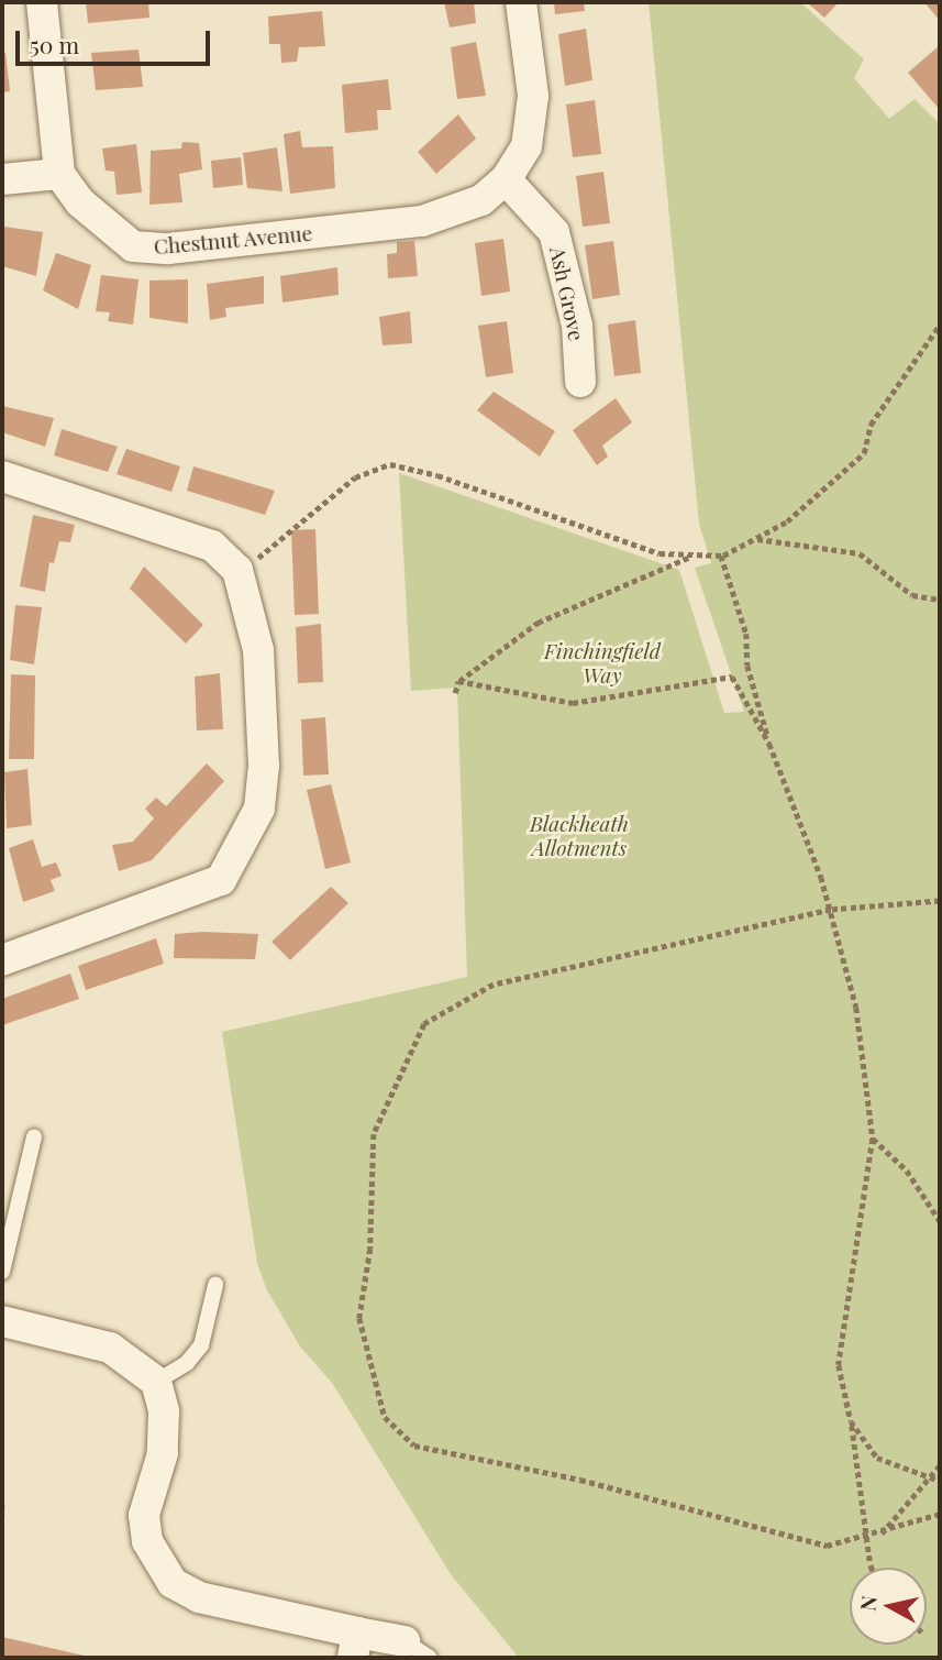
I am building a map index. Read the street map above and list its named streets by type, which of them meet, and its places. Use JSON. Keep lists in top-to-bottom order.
{
  "streets": {
    "street": ["Chestnut Avenue", "Ash Grove"]
  },
  "crossings": [
    ["Chestnut Avenue", "Ash Grove"]
  ],
  "parks": ["Finchingfield Way", "Blackheath Allotments"],
  "scale_bar": "50 m",
  "north": "left"
}
